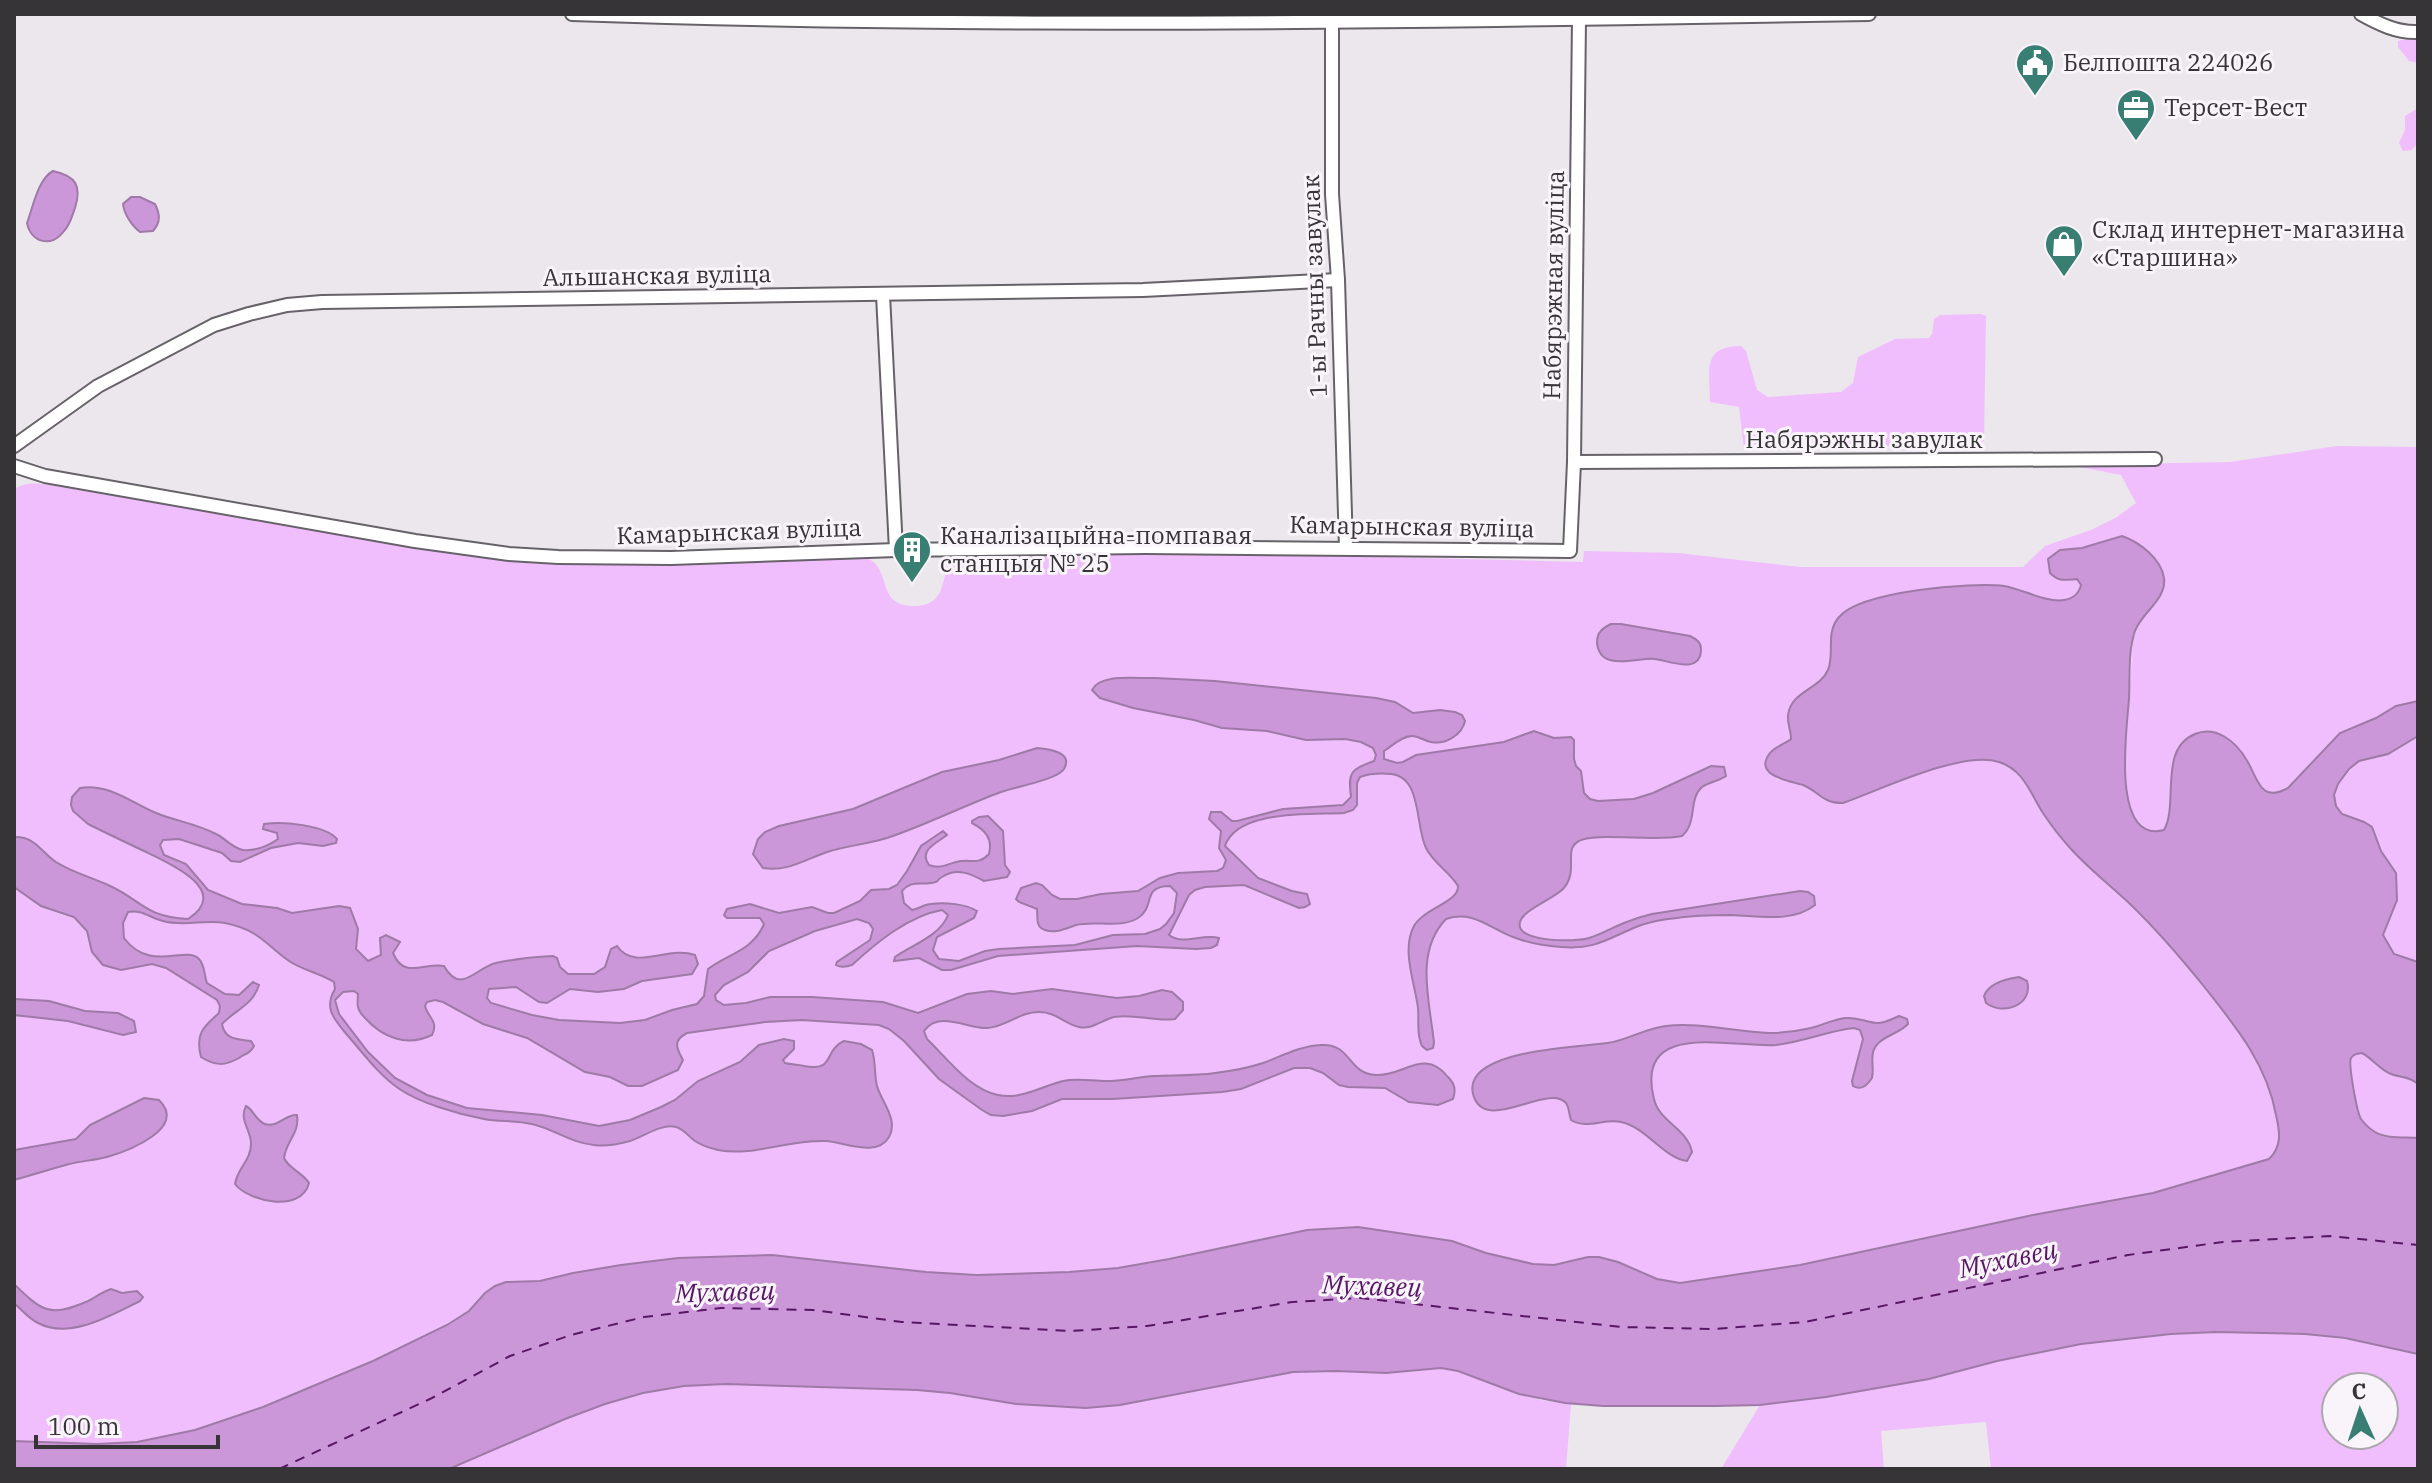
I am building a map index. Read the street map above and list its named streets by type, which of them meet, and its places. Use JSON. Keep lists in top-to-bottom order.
{
  "streets": {
    "street": [
      "Альшанская вуліца",
      "Набярэжная вуліца",
      "1-ы Рачны завулак",
      "Набярэжны завулак",
      "Камарынская вуліца"
    ]
  },
  "crossings": [
    ["Альшанская вуліца", "1-ы Рачны завулак"],
    ["Набярэжная вуліца", "Набярэжны завулак"],
    ["Набярэжная вуліца", "Камарынская вуліца"],
    ["1-ы Рачны завулак", "Камарынская вуліца"]
  ],
  "water": ["Мухавец"],
  "places": {
    "public building": ["Белпошта 224026"],
    "office": ["Терсет-Вест"],
    "shop": ["Склад интернет-магазина «Старшина»"],
    "building": ["Каналізацыйна-помпавая станцыя № 25"]
  },
  "scale_bar": "100 m",
  "north": "top"
}
